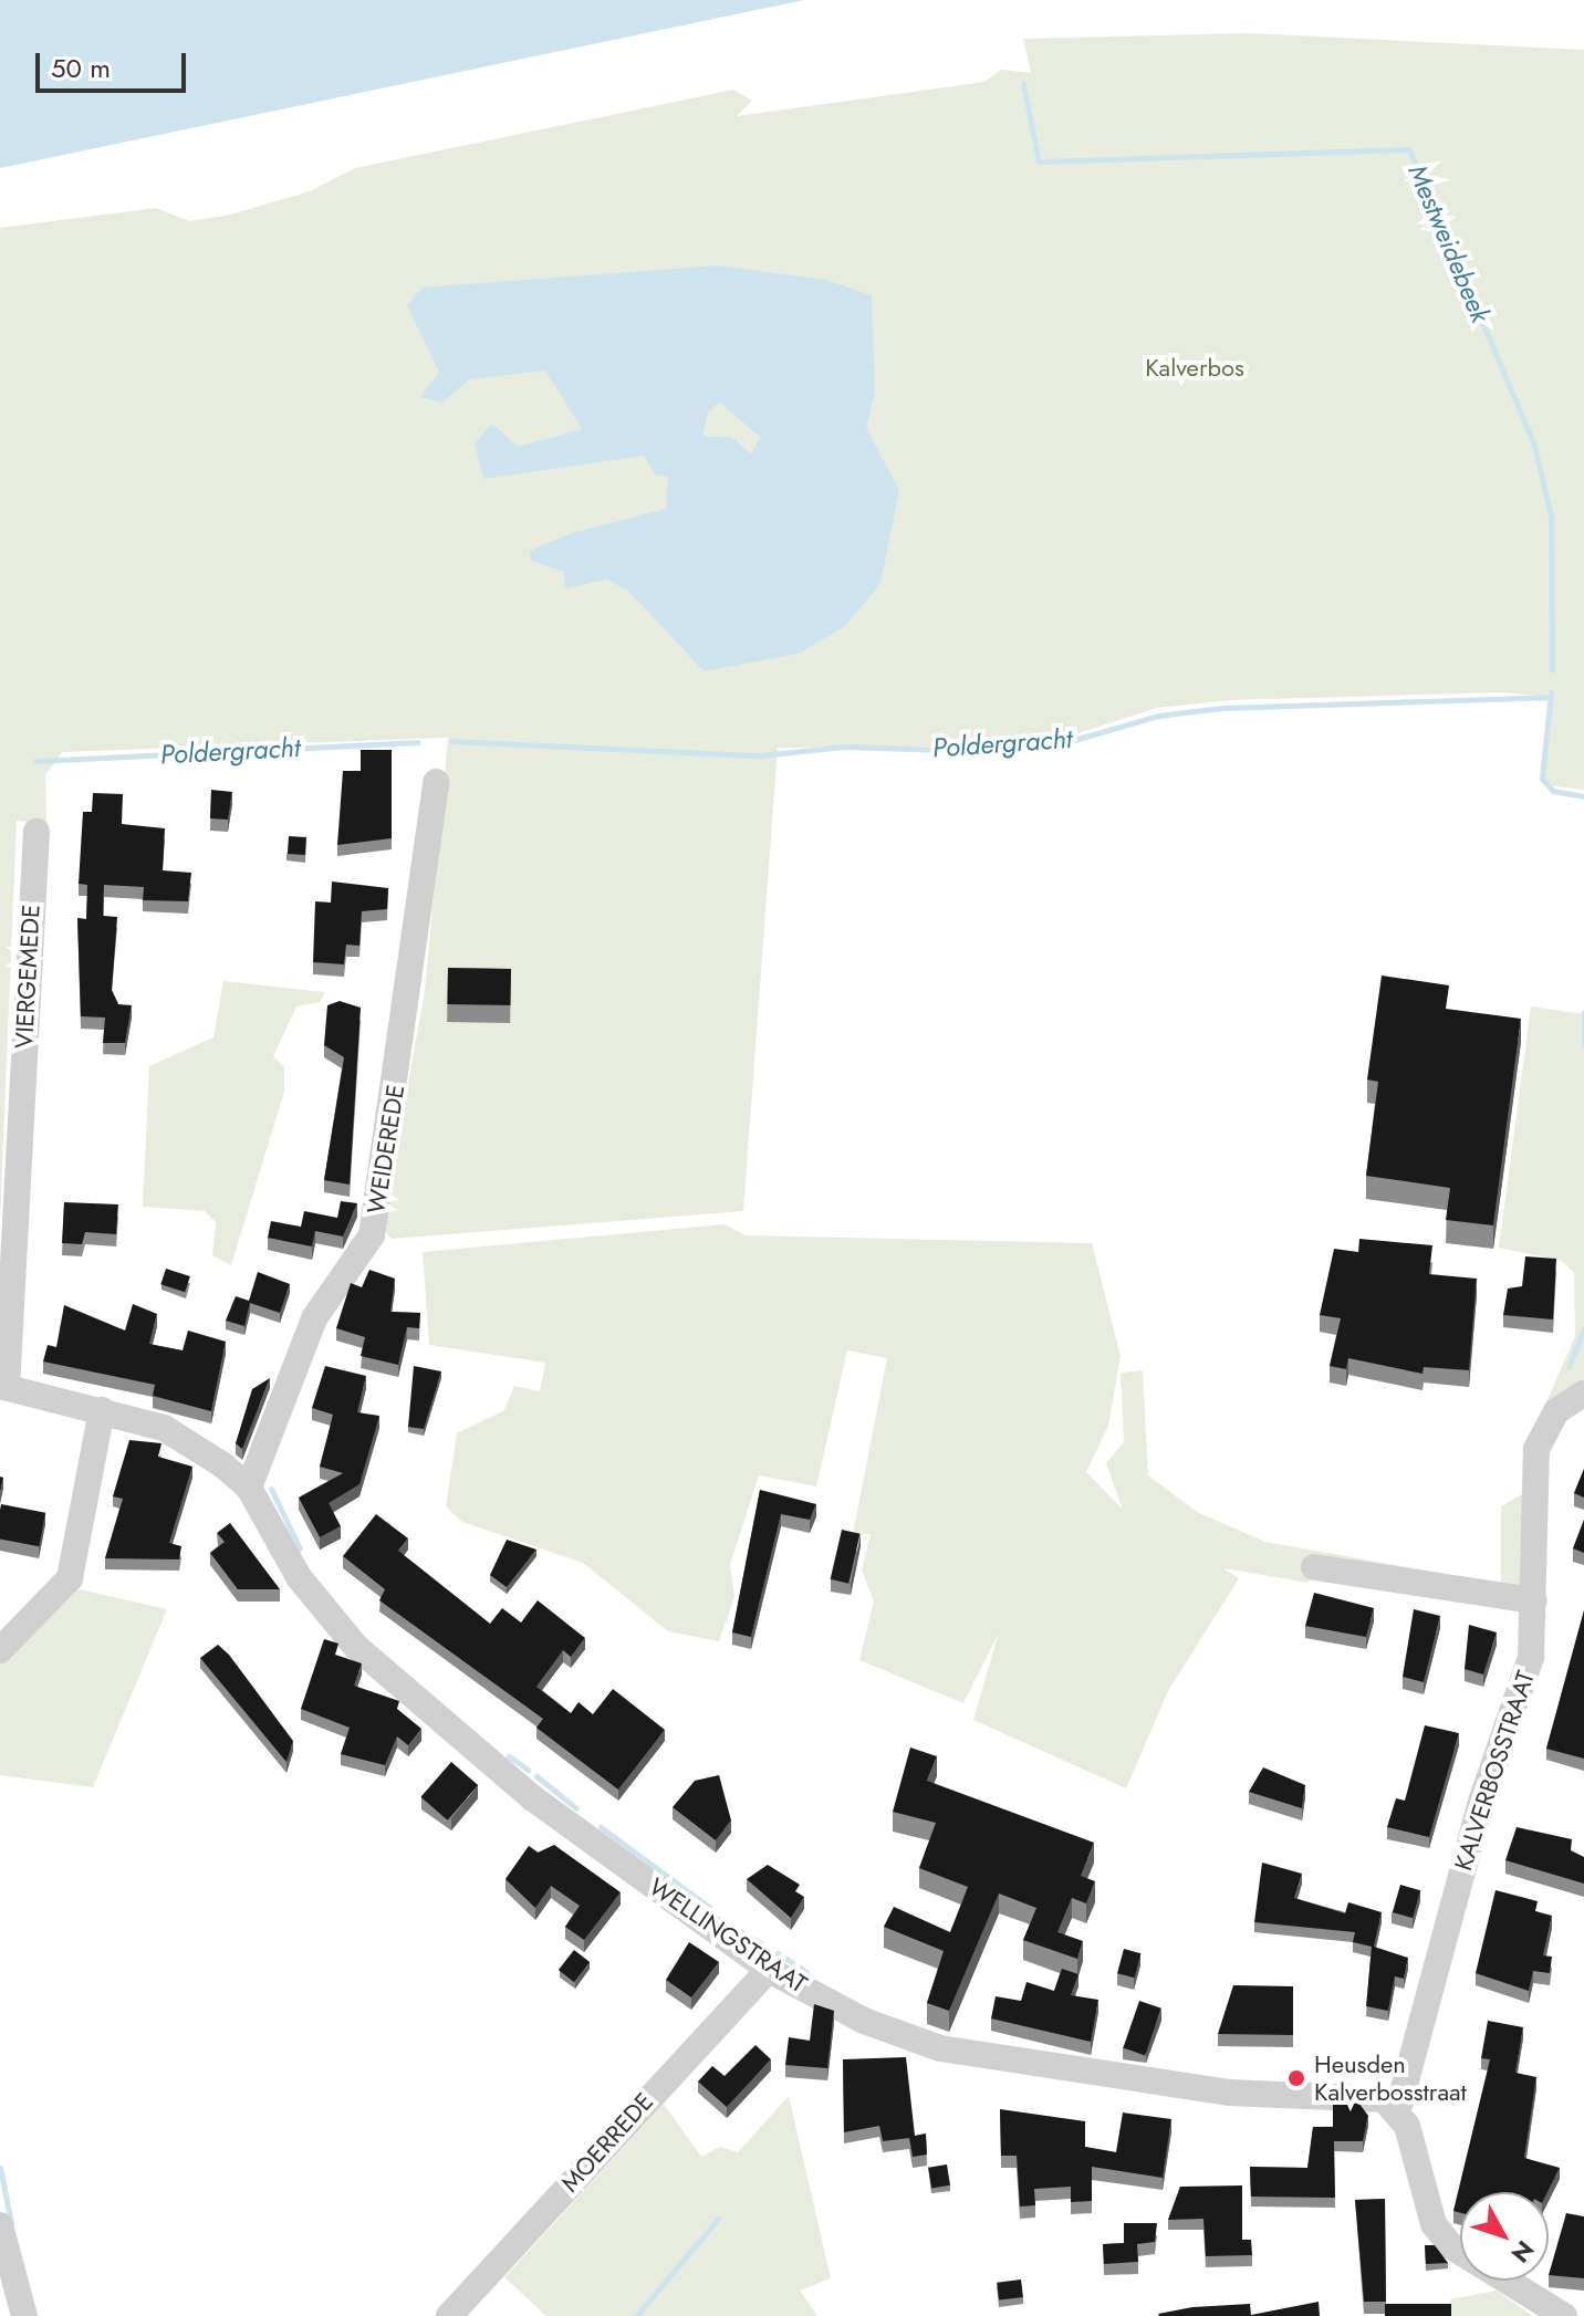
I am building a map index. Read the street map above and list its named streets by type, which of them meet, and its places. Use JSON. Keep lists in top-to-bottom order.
{
  "streets": {
    "street": [
      "VIERGEMEDE",
      "WEIDEREDE",
      "KALVERBOSSTRAAT",
      "WELLINGSTRAAT",
      "MOERREDE"
    ]
  },
  "crossings": [
    ["VIERGEMEDE", "WELLINGSTRAAT"],
    ["WEIDEREDE", "WELLINGSTRAAT"],
    ["KALVERBOSSTRAAT", "WELLINGSTRAAT"],
    ["WELLINGSTRAAT", "MOERREDE"]
  ],
  "water": ["Mestweidebeek", "Poldergracht"],
  "parks": ["Kalverbos"],
  "places": ["Heusden Kalverbosstraat"],
  "scale_bar": "50 m",
  "north": "bottom right"
}
